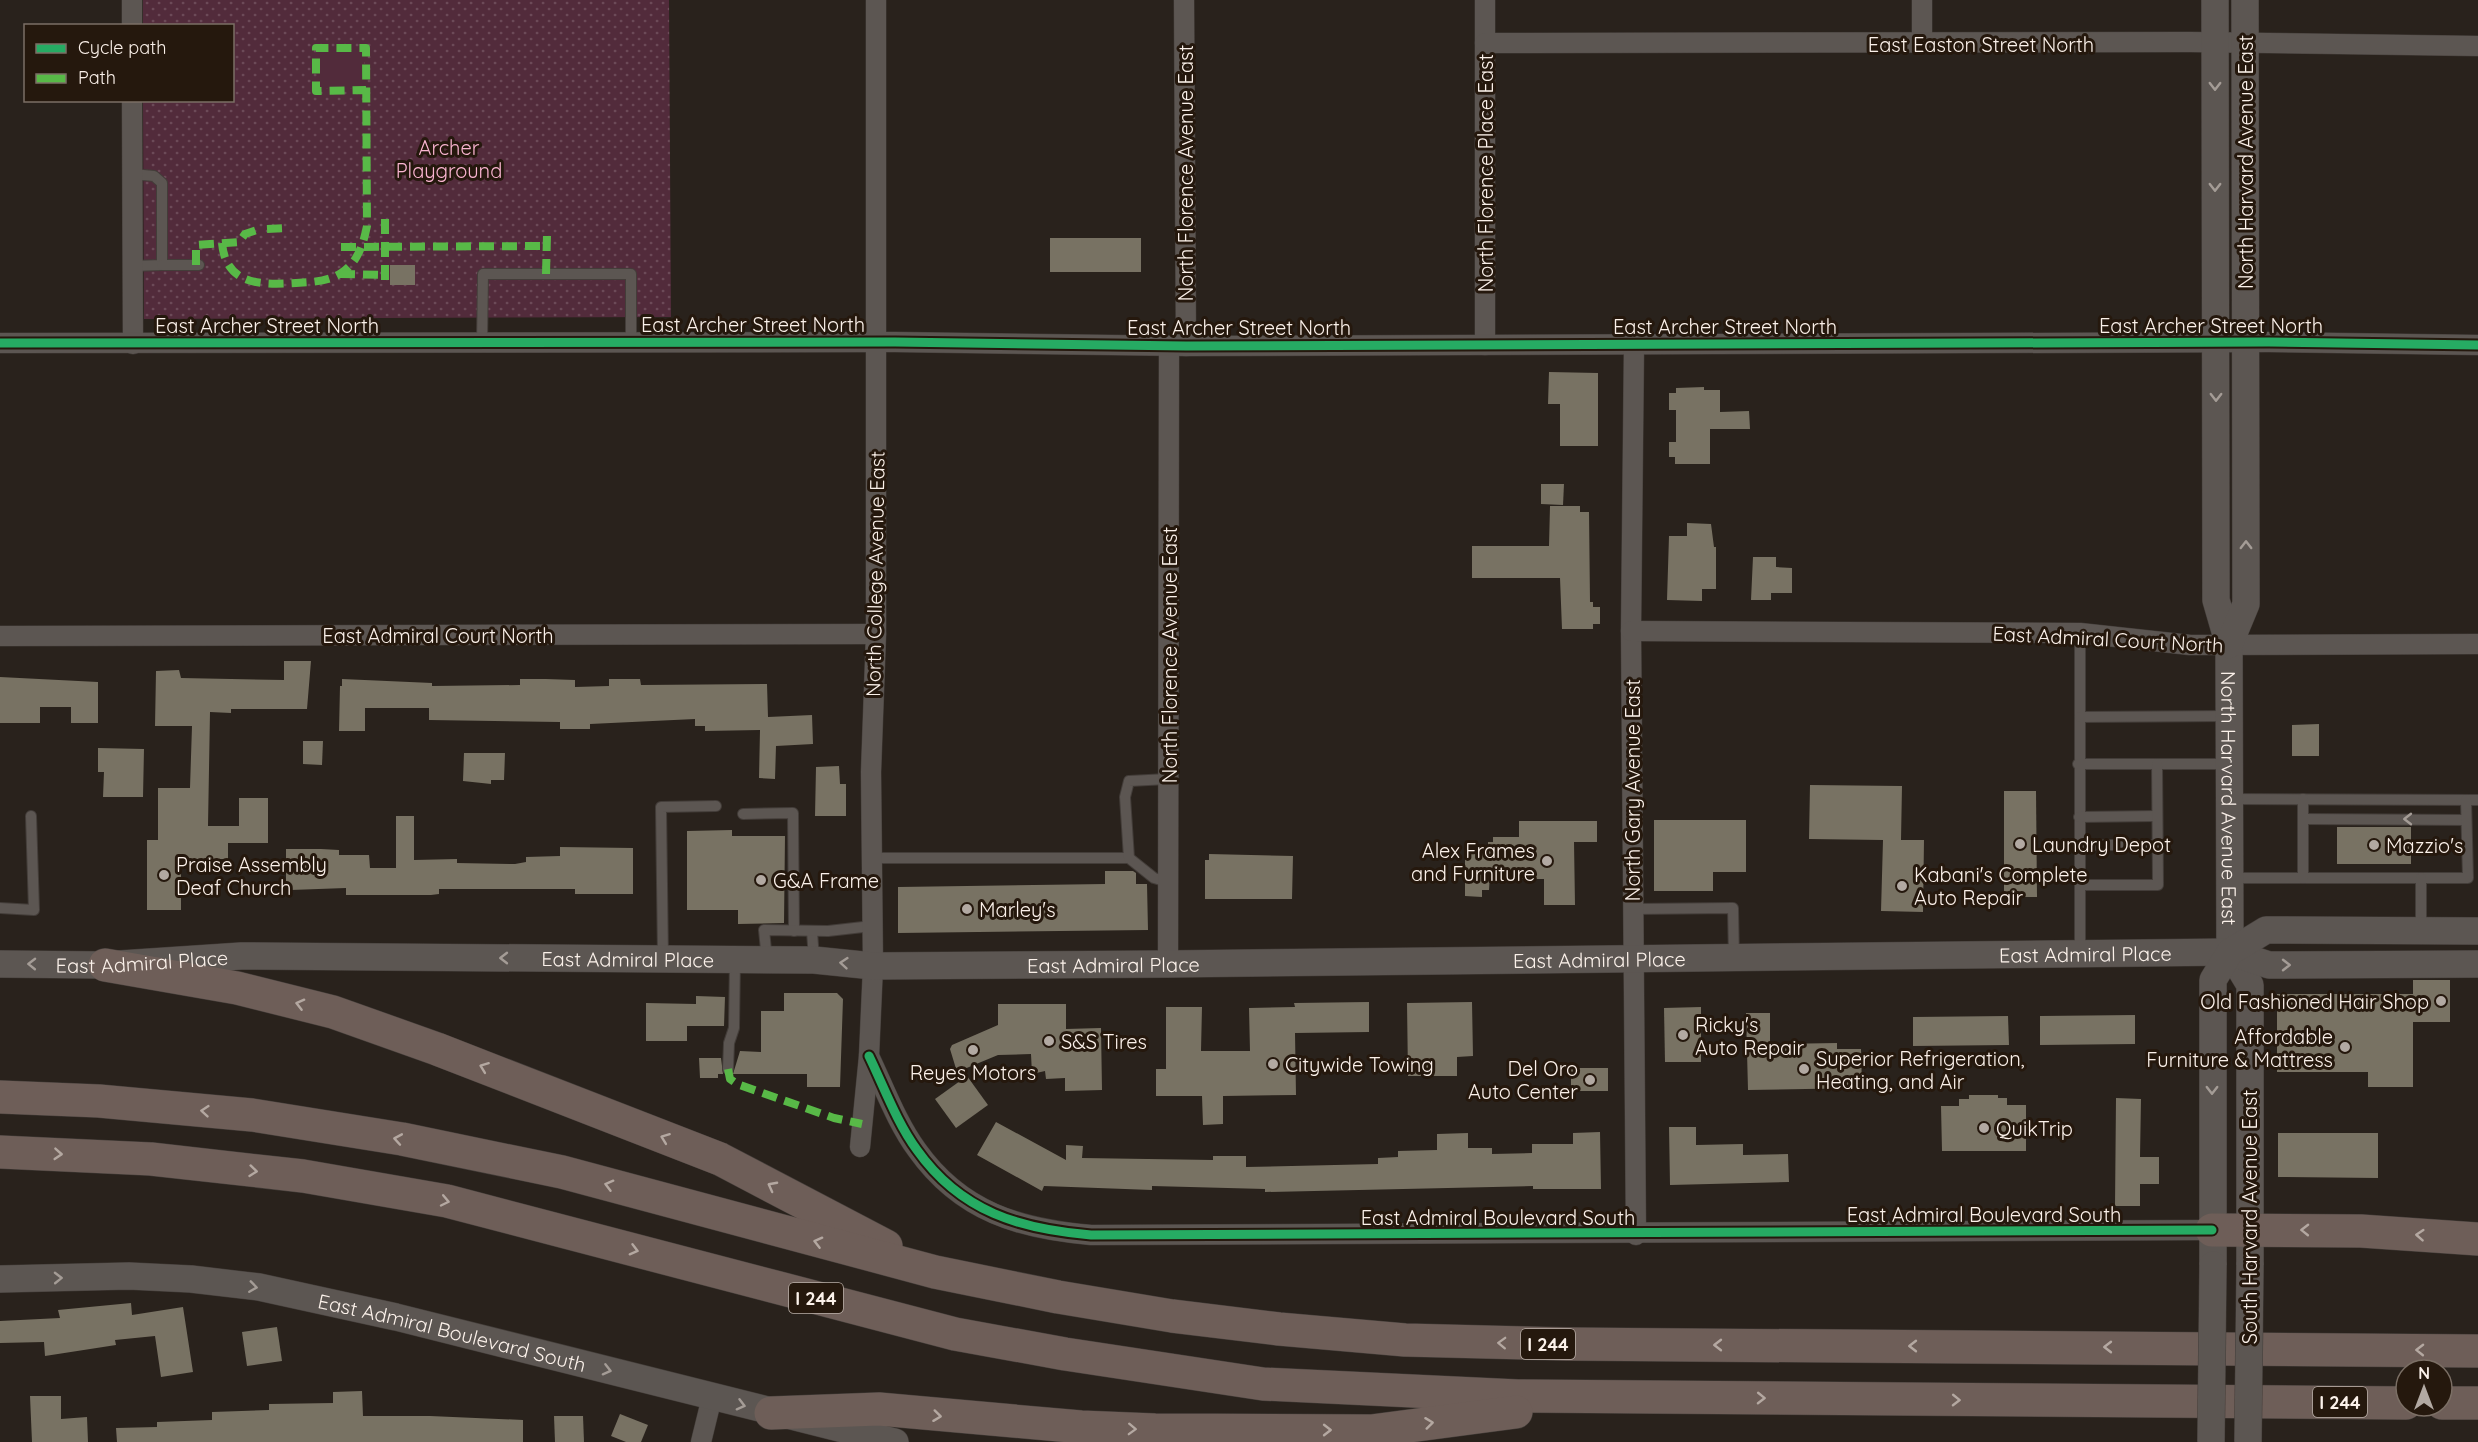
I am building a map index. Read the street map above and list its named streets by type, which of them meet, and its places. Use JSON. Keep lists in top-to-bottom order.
{
  "streets": {
    "highway": ["I 244"],
    "main road": [
      "North Harvard Avenue East",
      "East Admiral Place",
      "East Admiral Boulevard South",
      "South Harvard Avenue East"
    ],
    "street": [
      "East Easton Street North",
      "North Florence Avenue East",
      "North Florence Place East",
      "East Archer Street North",
      "North College Avenue East",
      "East Admiral Court North",
      "North Gary Avenue East"
    ]
  },
  "crossings": [
    ["East Easton Street North", "North Harvard Avenue East"],
    ["East Easton Street North", "North Florence Place East"],
    ["North Harvard Avenue East", "East Archer Street North"],
    ["North Harvard Avenue East", "East Admiral Court North"],
    ["North Harvard Avenue East", "East Admiral Place"],
    ["North Harvard Avenue East", "South Harvard Avenue East"],
    ["North Florence Avenue East", "East Archer Street North"],
    ["North Florence Avenue East", "East Admiral Place"],
    ["North Florence Place East", "East Archer Street North"],
    ["East Archer Street North", "North College Avenue East"],
    ["East Archer Street North", "North Gary Avenue East"],
    ["North College Avenue East", "East Admiral Court North"],
    ["North College Avenue East", "East Admiral Place"],
    ["North College Avenue East", "East Admiral Boulevard South"],
    ["East Admiral Court North", "North Gary Avenue East"],
    ["North Gary Avenue East", "East Admiral Place"],
    ["North Gary Avenue East", "East Admiral Boulevard South"],
    ["East Admiral Place", "South Harvard Avenue East"],
    ["East Admiral Boulevard South", "South Harvard Avenue East"]
  ],
  "parks": ["Archer Playground"],
  "places": [
    "Laundry Depot",
    "Mazzio's",
    "Alex Frames and Furniture",
    "Praise Assembly Deaf Church",
    "G&A Frame",
    "Kabani's Complete Auto Repair",
    "Marley's",
    "Old Fashioned Hair Shop",
    "Ricky's Auto Repair",
    "S&S Tires",
    "Affordable Furniture & Mattress",
    "Reyes Motors",
    "Citywide Towing",
    "Superior Refrigeration, Heating, and Air",
    "Del Oro Auto Center",
    "QuikTrip"
  ],
  "legend": ["Cycle path", "Path"],
  "north": "top"
}
